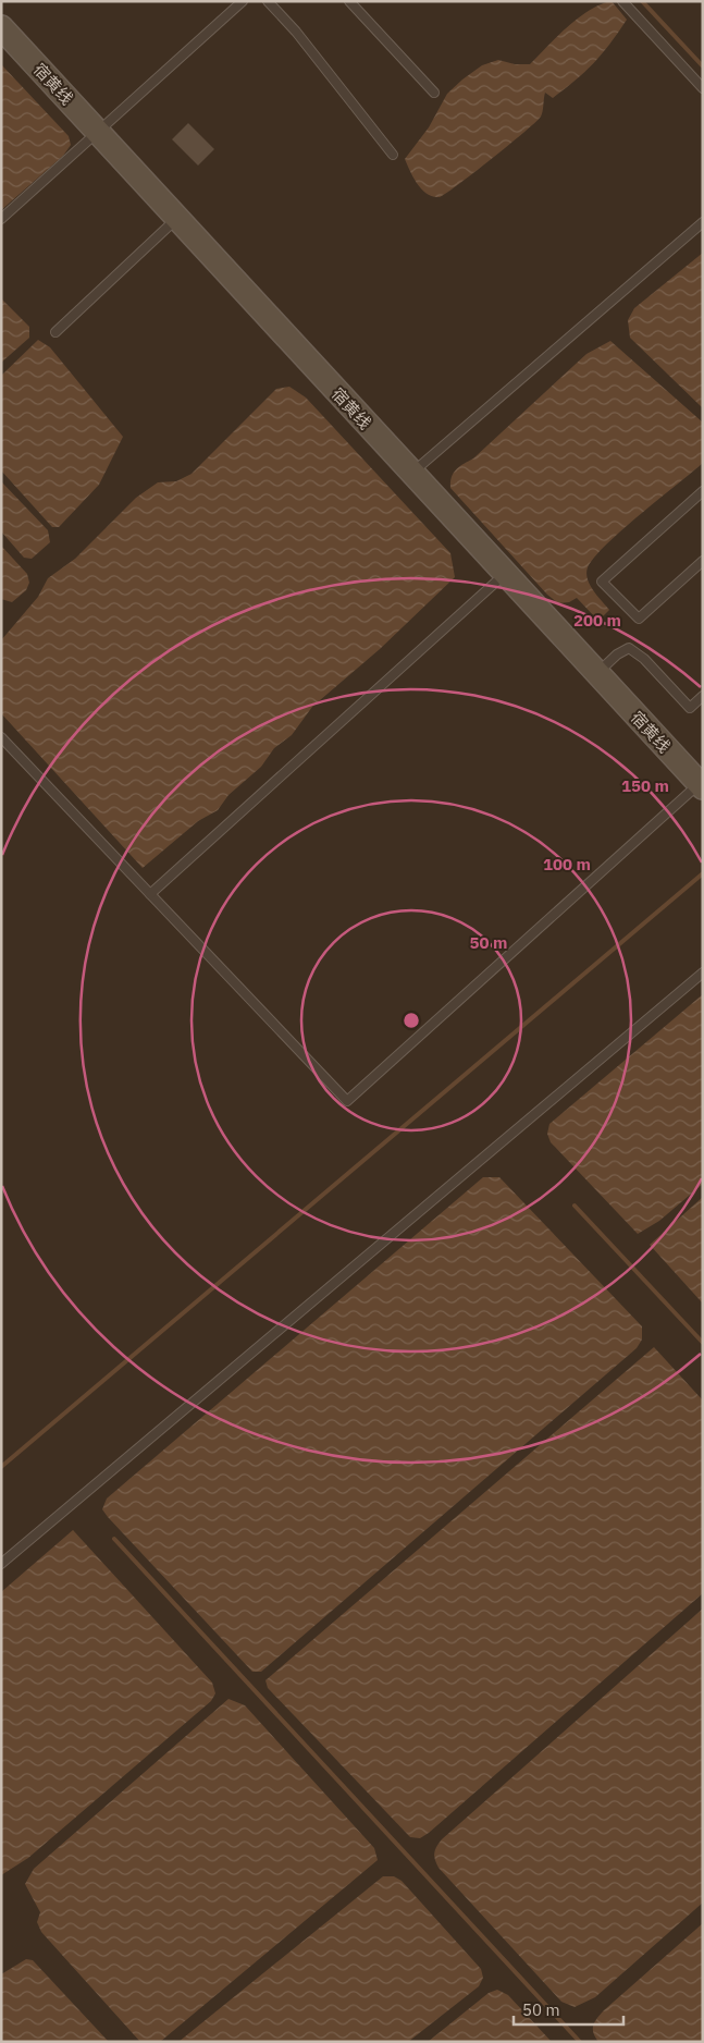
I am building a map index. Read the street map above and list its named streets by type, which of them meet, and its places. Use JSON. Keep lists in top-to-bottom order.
{
  "streets": {
    "main road": ["宿黄线"]
  },
  "scale_bar": "50 m",
  "rings": [
    "200 m",
    "150 m",
    "100 m",
    "50 m"
  ]
}
